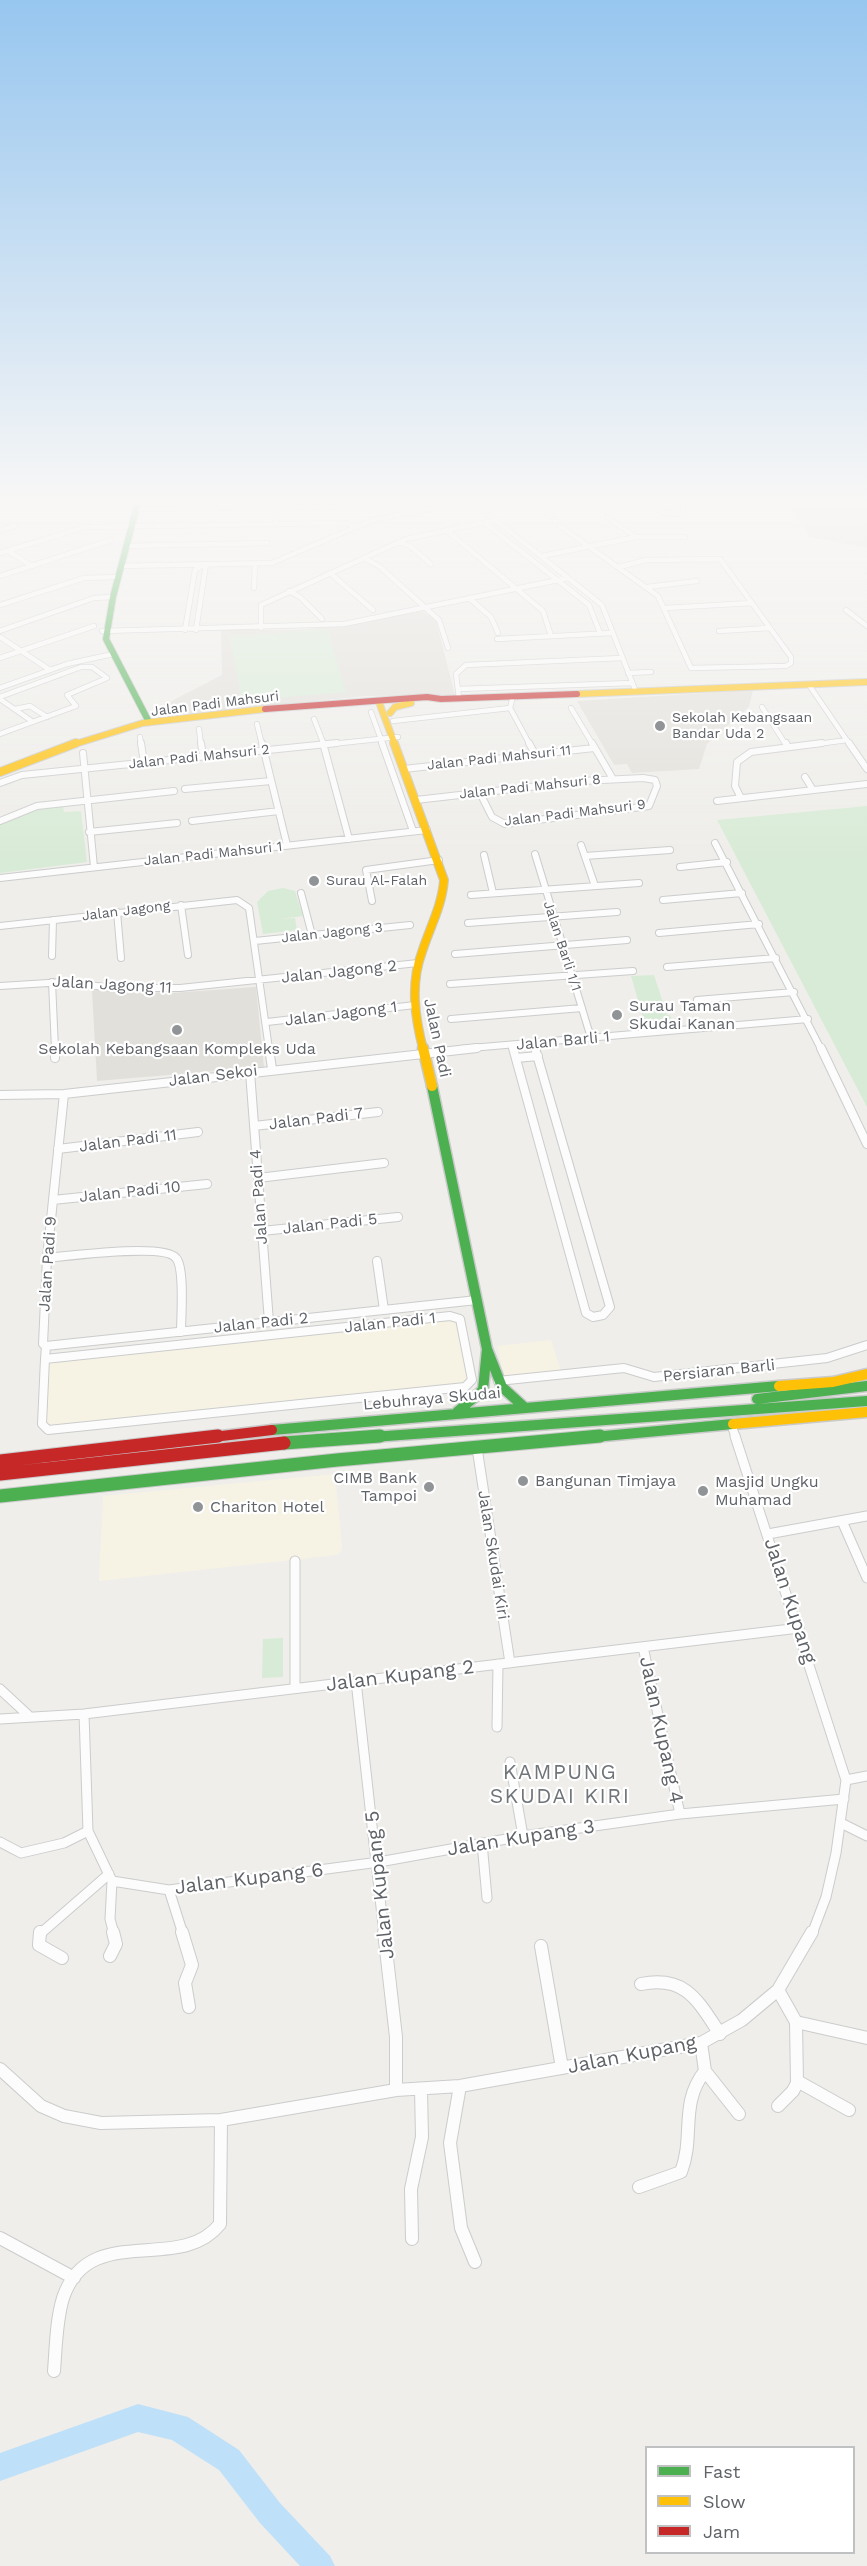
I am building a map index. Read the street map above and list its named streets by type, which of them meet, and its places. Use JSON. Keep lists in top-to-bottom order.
{
  "streets": {
    "main road": ["Jalan Padi Mahsuri", "Jalan Padi", "Lebuhraya Skudai"],
    "street": [
      "Jalan Padi Mahsuri 2",
      "Jalan Padi Mahsuri 11",
      "Jalan Padi Mahsuri 8",
      "Jalan Padi Mahsuri 9",
      "Jalan Padi Mahsuri 1",
      "Jalan Jagong",
      "Jalan Jagong 3",
      "Jalan Barli 1/1",
      "Jalan Jagong 2",
      "Jalan Jagong 11",
      "Jalan Jagong 1",
      "Jalan Barli 1",
      "Jalan Sekoi",
      "Jalan Padi 7",
      "Jalan Padi 11",
      "Jalan Padi 10",
      "Jalan Padi 4",
      "Jalan Padi 5",
      "Jalan Padi 9",
      "Jalan Padi 2",
      "Jalan Padi 1",
      "Persiaran Barli",
      "Jalan Skudai Kiri",
      "Jalan Kupang",
      "Jalan Kupang 2",
      "Jalan Kupang 4",
      "Jalan Kupang 3",
      "Jalan Kupang 6",
      "Jalan Kupang 5"
    ]
  },
  "crossings": [
    ["Jalan Padi Mahsuri", "Jalan Padi"],
    ["Jalan Padi Mahsuri 2", "Jalan Padi"],
    ["Jalan Padi Mahsuri 11", "Jalan Padi"],
    ["Jalan Padi Mahsuri 8", "Jalan Padi Mahsuri 9"],
    ["Jalan Padi Mahsuri 8", "Jalan Padi"],
    ["Jalan Padi Mahsuri 1", "Jalan Padi"],
    ["Jalan Jagong", "Jalan Jagong 3"],
    ["Jalan Barli 1/1", "Jalan Barli 1"],
    ["Jalan Jagong 2", "Jalan Jagong 11"],
    ["Jalan Jagong 2", "Jalan Padi"],
    ["Jalan Jagong 1", "Jalan Padi"],
    ["Jalan Padi", "Jalan Barli 1"],
    ["Jalan Padi", "Jalan Sekoi"],
    ["Jalan Padi", "Jalan Padi 2"],
    ["Jalan Padi", "Persiaran Barli"],
    ["Jalan Padi", "Lebuhraya Skudai"],
    ["Jalan Barli 1", "Jalan Sekoi"],
    ["Jalan Sekoi", "Jalan Padi 4"],
    ["Jalan Sekoi", "Jalan Padi 9"],
    ["Jalan Padi 7", "Jalan Padi 4"],
    ["Jalan Padi 11", "Jalan Padi 9"],
    ["Jalan Padi 10", "Jalan Padi 9"],
    ["Jalan Padi 4", "Jalan Padi 5"],
    ["Jalan Padi 4", "Jalan Padi 2"],
    ["Jalan Padi 9", "Jalan Padi 2"],
    ["Jalan Padi 9", "Jalan Padi 1"],
    ["Jalan Skudai Kiri", "Jalan Kupang 2"],
    ["Jalan Kupang", "Jalan Kupang 2"],
    ["Jalan Kupang", "Jalan Kupang 3"],
    ["Jalan Kupang", "Jalan Kupang 5"],
    ["Jalan Kupang 2", "Jalan Kupang 4"],
    ["Jalan Kupang 2", "Jalan Kupang 5"],
    ["Jalan Kupang 4", "Jalan Kupang 3"],
    ["Jalan Kupang 3", "Jalan Kupang 6"],
    ["Jalan Kupang 3", "Jalan Kupang 5"],
    ["Jalan Kupang 6", "Jalan Kupang 5"]
  ],
  "districts": ["KAMPUNG SKUDAI KIRI"],
  "places": [
    "Sekolah Kebangsaan Bandar Uda 2",
    "Surau Al-Falah",
    "Surau Taman Skudai Kanan",
    "Sekolah Kebangsaan Kompleks Uda",
    "Bangunan Timjaya",
    "CIMB Bank Tampoi",
    "Masjid Ungku Muhamad",
    "Chariton Hotel"
  ],
  "legend": ["Fast", "Slow", "Jam"]
}
